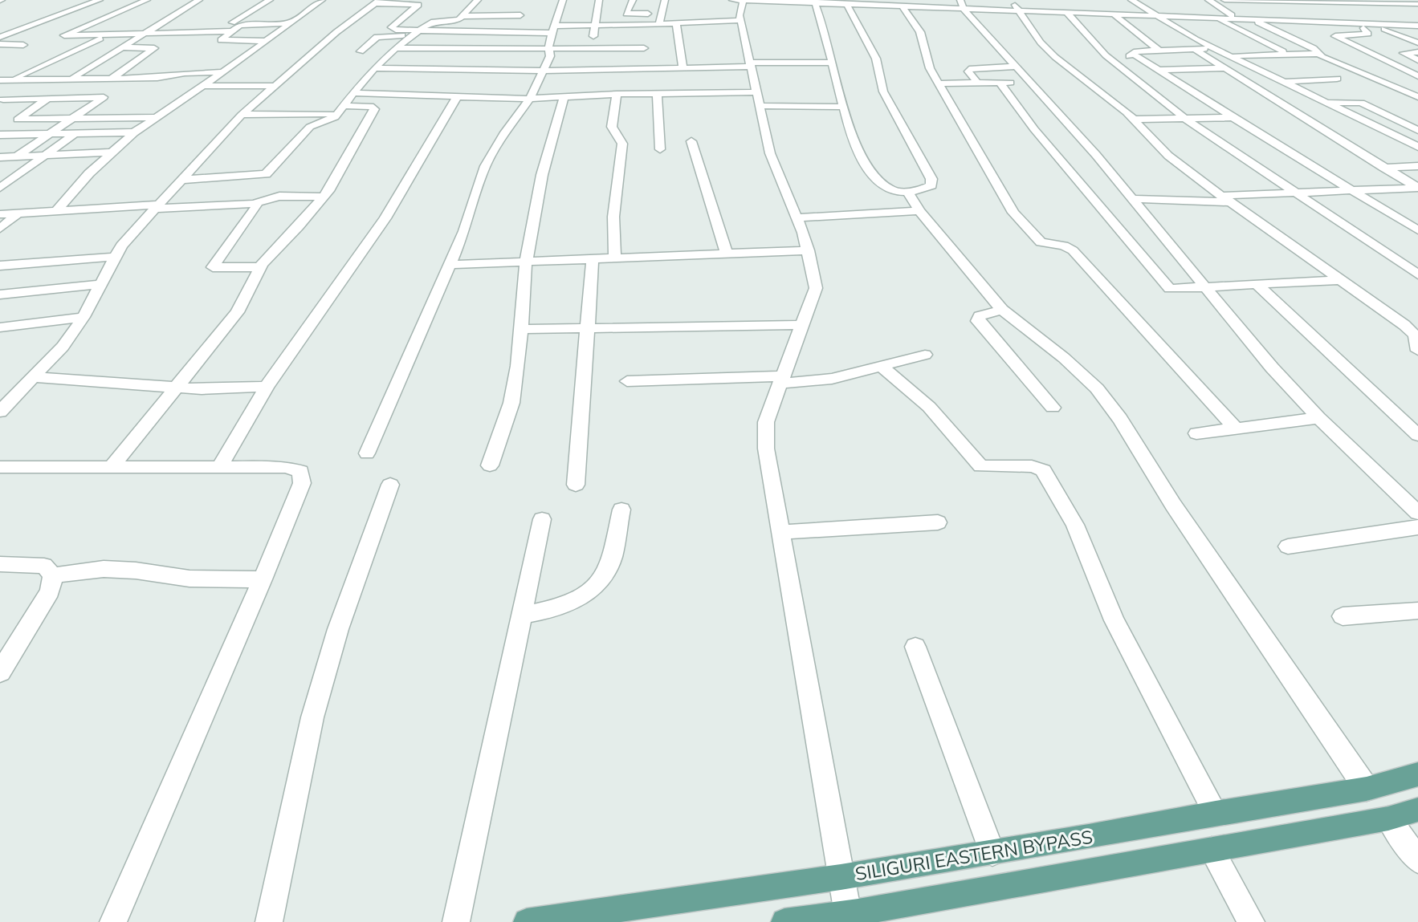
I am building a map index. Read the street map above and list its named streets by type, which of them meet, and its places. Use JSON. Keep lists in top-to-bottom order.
{
  "streets": {
    "main road": ["SILIGURI EASTERN BYPASS"]
  }
}
